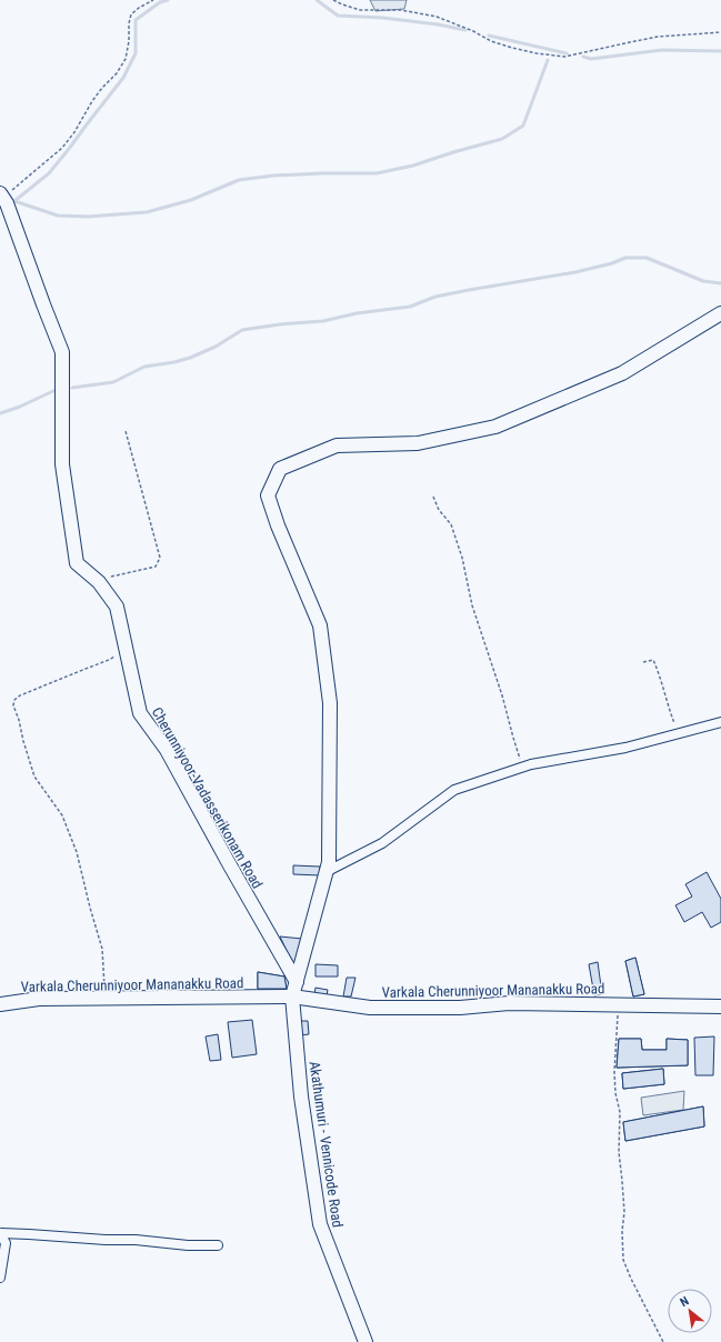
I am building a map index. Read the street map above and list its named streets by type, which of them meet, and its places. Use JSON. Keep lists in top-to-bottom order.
{
  "streets": {
    "street": ["Cherunniyoor-Vadasserikonam Road", "Varkala Cherunniyoor Mananakku Road", "Akathumuri - Vennicode Road"]
  },
  "crossings": [
    ["Varkala Cherunniyoor Mananakku Road", "Akathumuri - Vennicode Road"]
  ],
  "north": "top left"
}
